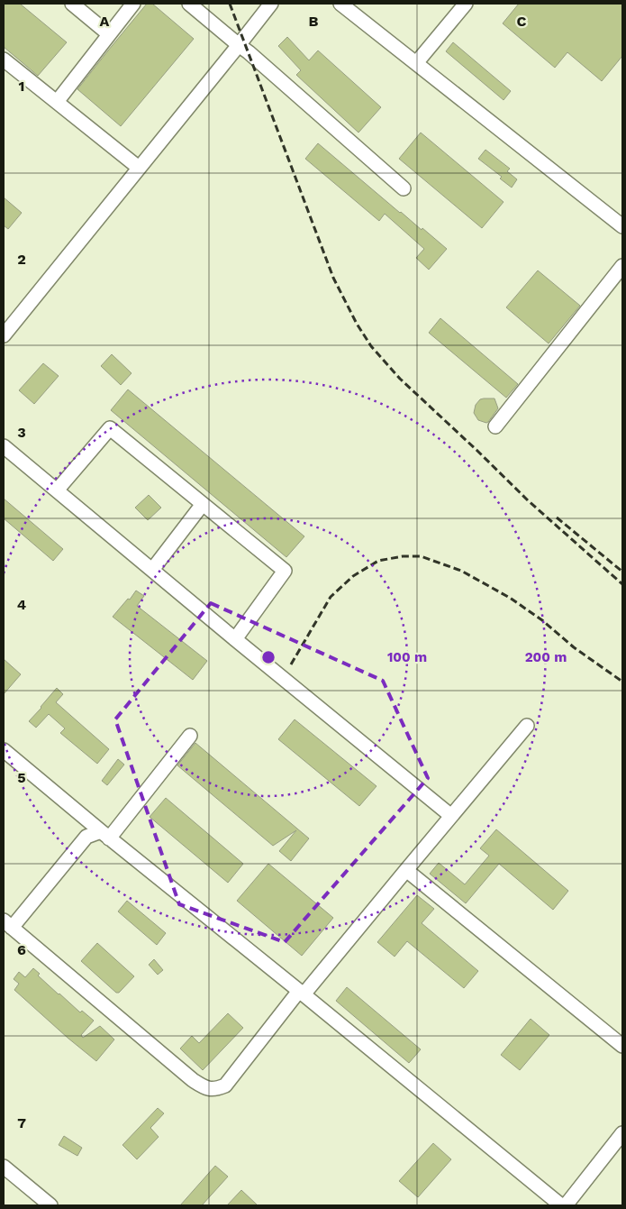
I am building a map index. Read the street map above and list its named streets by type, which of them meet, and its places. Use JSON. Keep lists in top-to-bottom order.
{
  "grid": {
    "columns": ["A", "B", "C"],
    "rows": [
      "1",
      "2",
      "3",
      "4",
      "5",
      "6",
      "7"
    ]
  },
  "rings": ["100 m", "200 m"]
}
